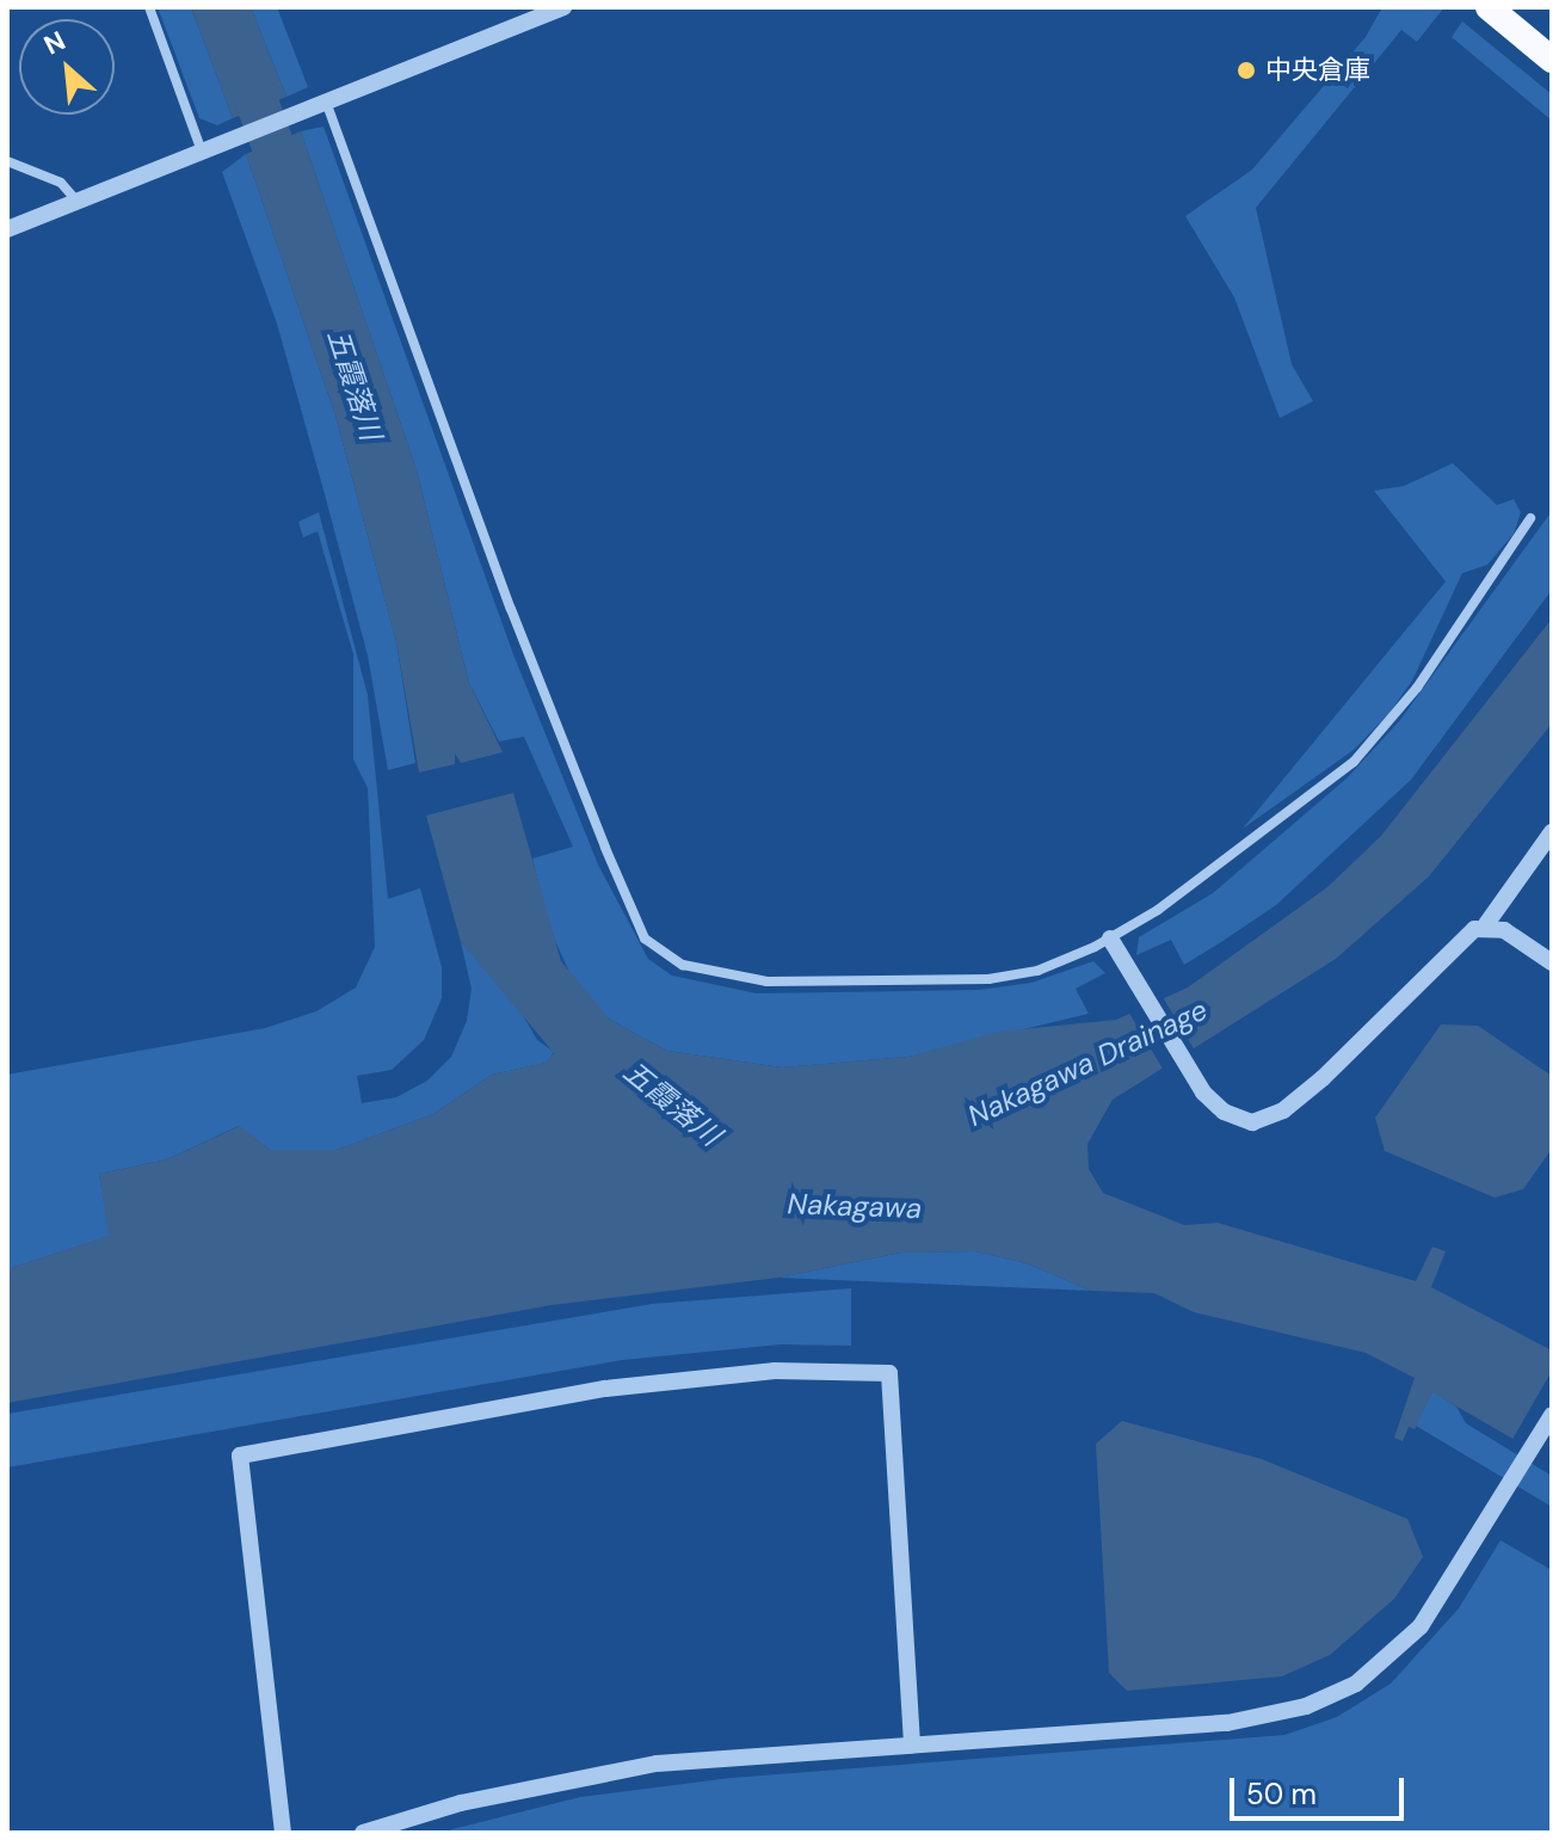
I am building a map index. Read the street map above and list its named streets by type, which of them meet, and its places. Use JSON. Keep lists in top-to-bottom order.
{
  "water": ["五霞落川", "Nakagawa Drainage", "Nakagawa"],
  "places": ["中央倉庫"],
  "scale_bar": "50 m",
  "north": "top left"
}
